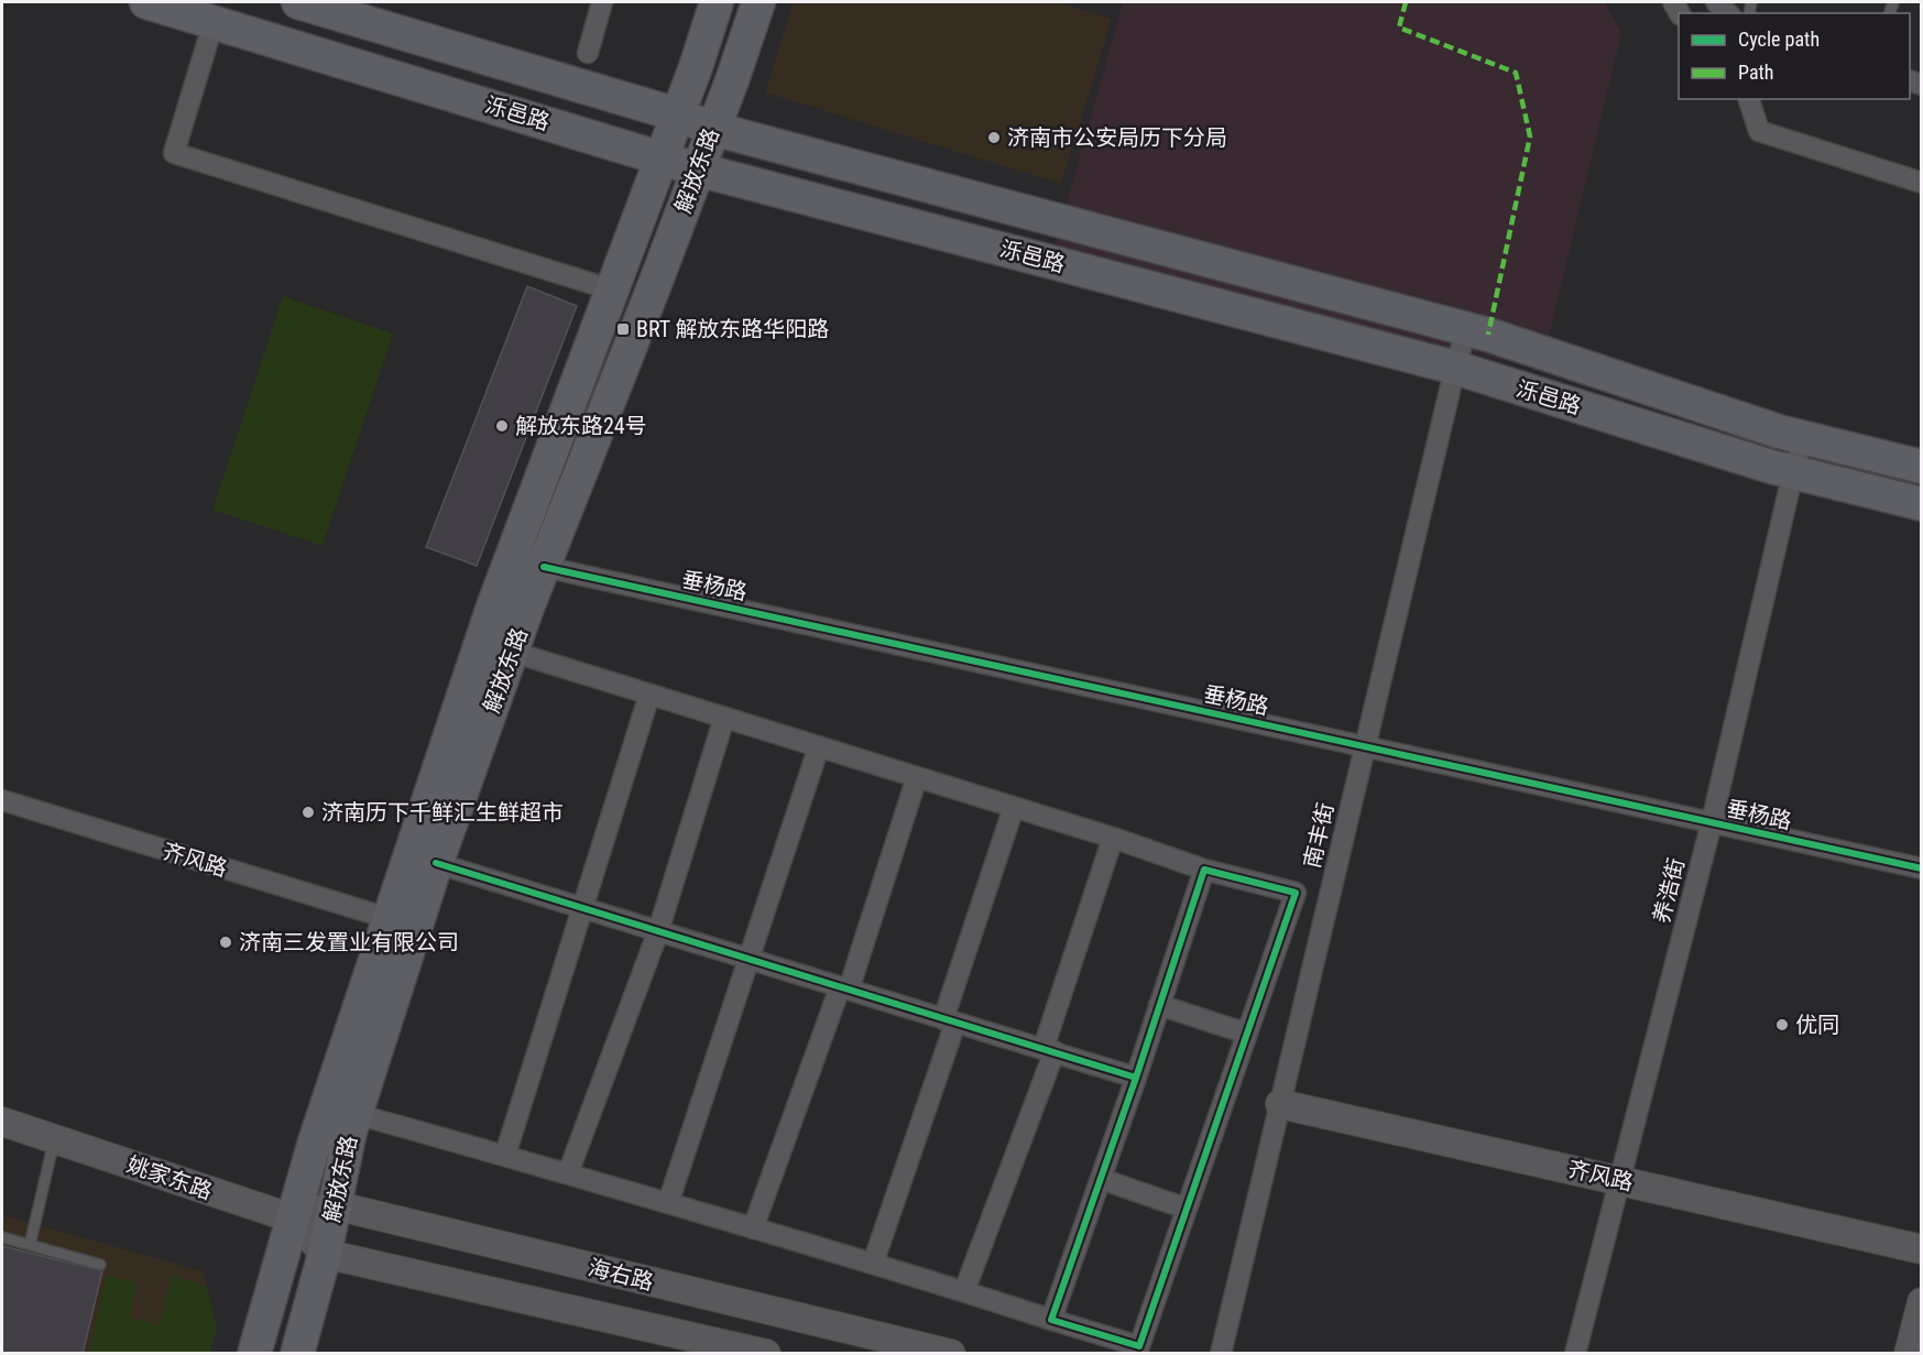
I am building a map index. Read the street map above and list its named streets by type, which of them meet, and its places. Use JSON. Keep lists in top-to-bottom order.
{
  "streets": {
    "main road": [
      "泺邑路",
      "解放东路",
      "齐风路",
      "姚家东路",
      "海右路"
    ],
    "street": ["垂杨路", "南丰街", "养浩街"]
  },
  "crossings": [
    ["泺邑路", "解放东路"],
    ["泺邑路", "南丰街"],
    ["泺邑路", "养浩街"],
    ["解放东路", "垂杨路"],
    ["解放东路", "齐风路"],
    ["解放东路", "姚家东路"],
    ["解放东路", "海右路"],
    ["垂杨路", "南丰街"],
    ["垂杨路", "养浩街"],
    ["南丰街", "齐风路"],
    ["齐风路", "养浩街"],
    ["姚家东路", "海右路"]
  ],
  "places": {
    "other": [
      "济南市公安局历下分局",
      "解放东路24号",
      "济南历下千鲜汇生鲜超市",
      "济南三发置业有限公司",
      "优同"
    ],
    "transit": ["BRT 解放东路华阳路"]
  },
  "legend": ["Cycle path", "Path"]
}
